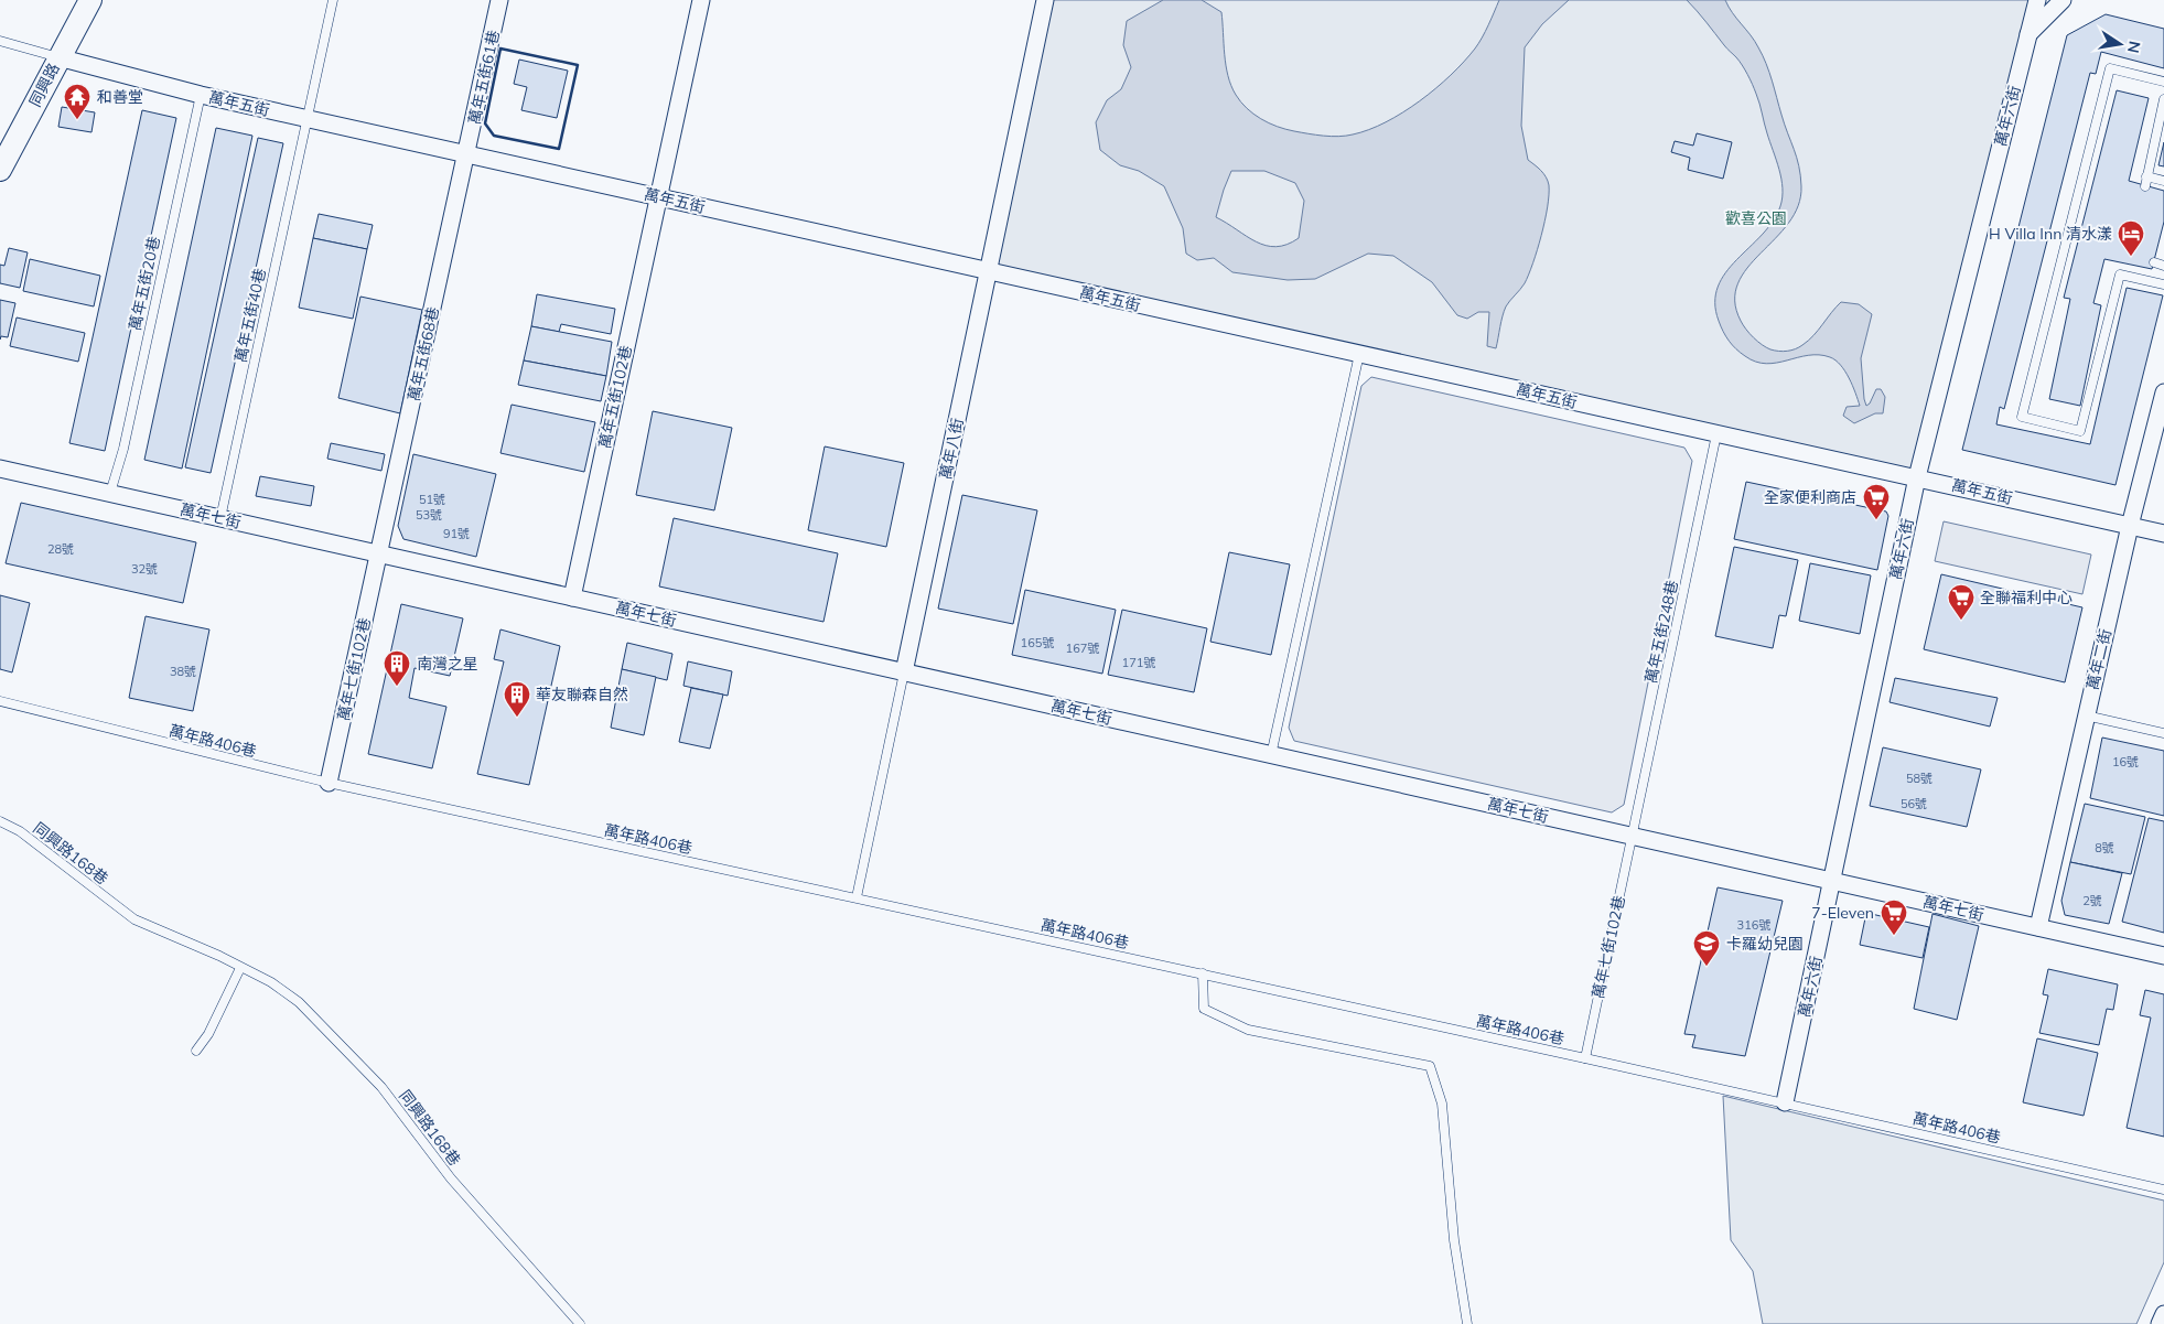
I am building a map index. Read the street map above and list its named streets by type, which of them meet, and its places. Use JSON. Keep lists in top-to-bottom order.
{
  "streets": {
    "street": [
      "萬年五街61巷",
      "同興路",
      "萬年五街",
      "萬年六街",
      "萬年五街68巷",
      "萬年五街102巷",
      "萬年八街",
      "萬年七街",
      "萬年二街",
      "萬年七街102巷"
    ],
    "lane": [
      "萬年五街20巷",
      "萬年五街40巷",
      "萬年五街248巷",
      "萬年路406巷",
      "同興路168巷"
    ]
  },
  "crossings": [
    ["萬年五街61巷", "萬年五街"],
    ["萬年五街61巷", "萬年五街68巷"],
    ["同興路", "萬年五街"],
    ["萬年五街", "萬年六街"],
    ["萬年五街", "萬年五街20巷"],
    ["萬年五街", "萬年五街40巷"],
    ["萬年五街", "萬年五街68巷"],
    ["萬年五街", "萬年五街102巷"],
    ["萬年五街", "萬年八街"],
    ["萬年五街", "萬年五街248巷"],
    ["萬年五街", "萬年二街"],
    ["萬年六街", "萬年七街"],
    ["萬年六街", "萬年路406巷"],
    ["萬年五街20巷", "萬年七街"],
    ["萬年五街40巷", "萬年七街"],
    ["萬年五街68巷", "萬年七街"],
    ["萬年五街68巷", "萬年七街102巷"],
    ["萬年五街102巷", "萬年七街"],
    ["萬年八街", "萬年七街"],
    ["萬年八街", "萬年路406巷"],
    ["萬年七街", "萬年五街248巷"],
    ["萬年七街", "萬年二街"],
    ["萬年七街", "萬年七街102巷"],
    ["萬年五街248巷", "萬年七街102巷"],
    ["萬年七街102巷", "萬年路406巷"]
  ],
  "parks": ["歡喜公園"],
  "places": {
    "temple": ["和善堂"],
    "hotel": ["H Villa Inn 清水漾"],
    "supermarket": ["全家便利商店", "全聯福利中心", "7-Eleven"],
    "building": ["南灣之星", "華友聯森自然"],
    "school or university": ["卡羅幼兒園"]
  },
  "house_numbers": [
    "51號",
    "53號",
    "91號",
    "28號",
    "32號",
    "165號",
    "167號",
    "171號",
    "38號",
    "16號",
    "58號",
    "56號",
    "8號",
    "2號",
    "316號"
  ],
  "north": "right"
}
